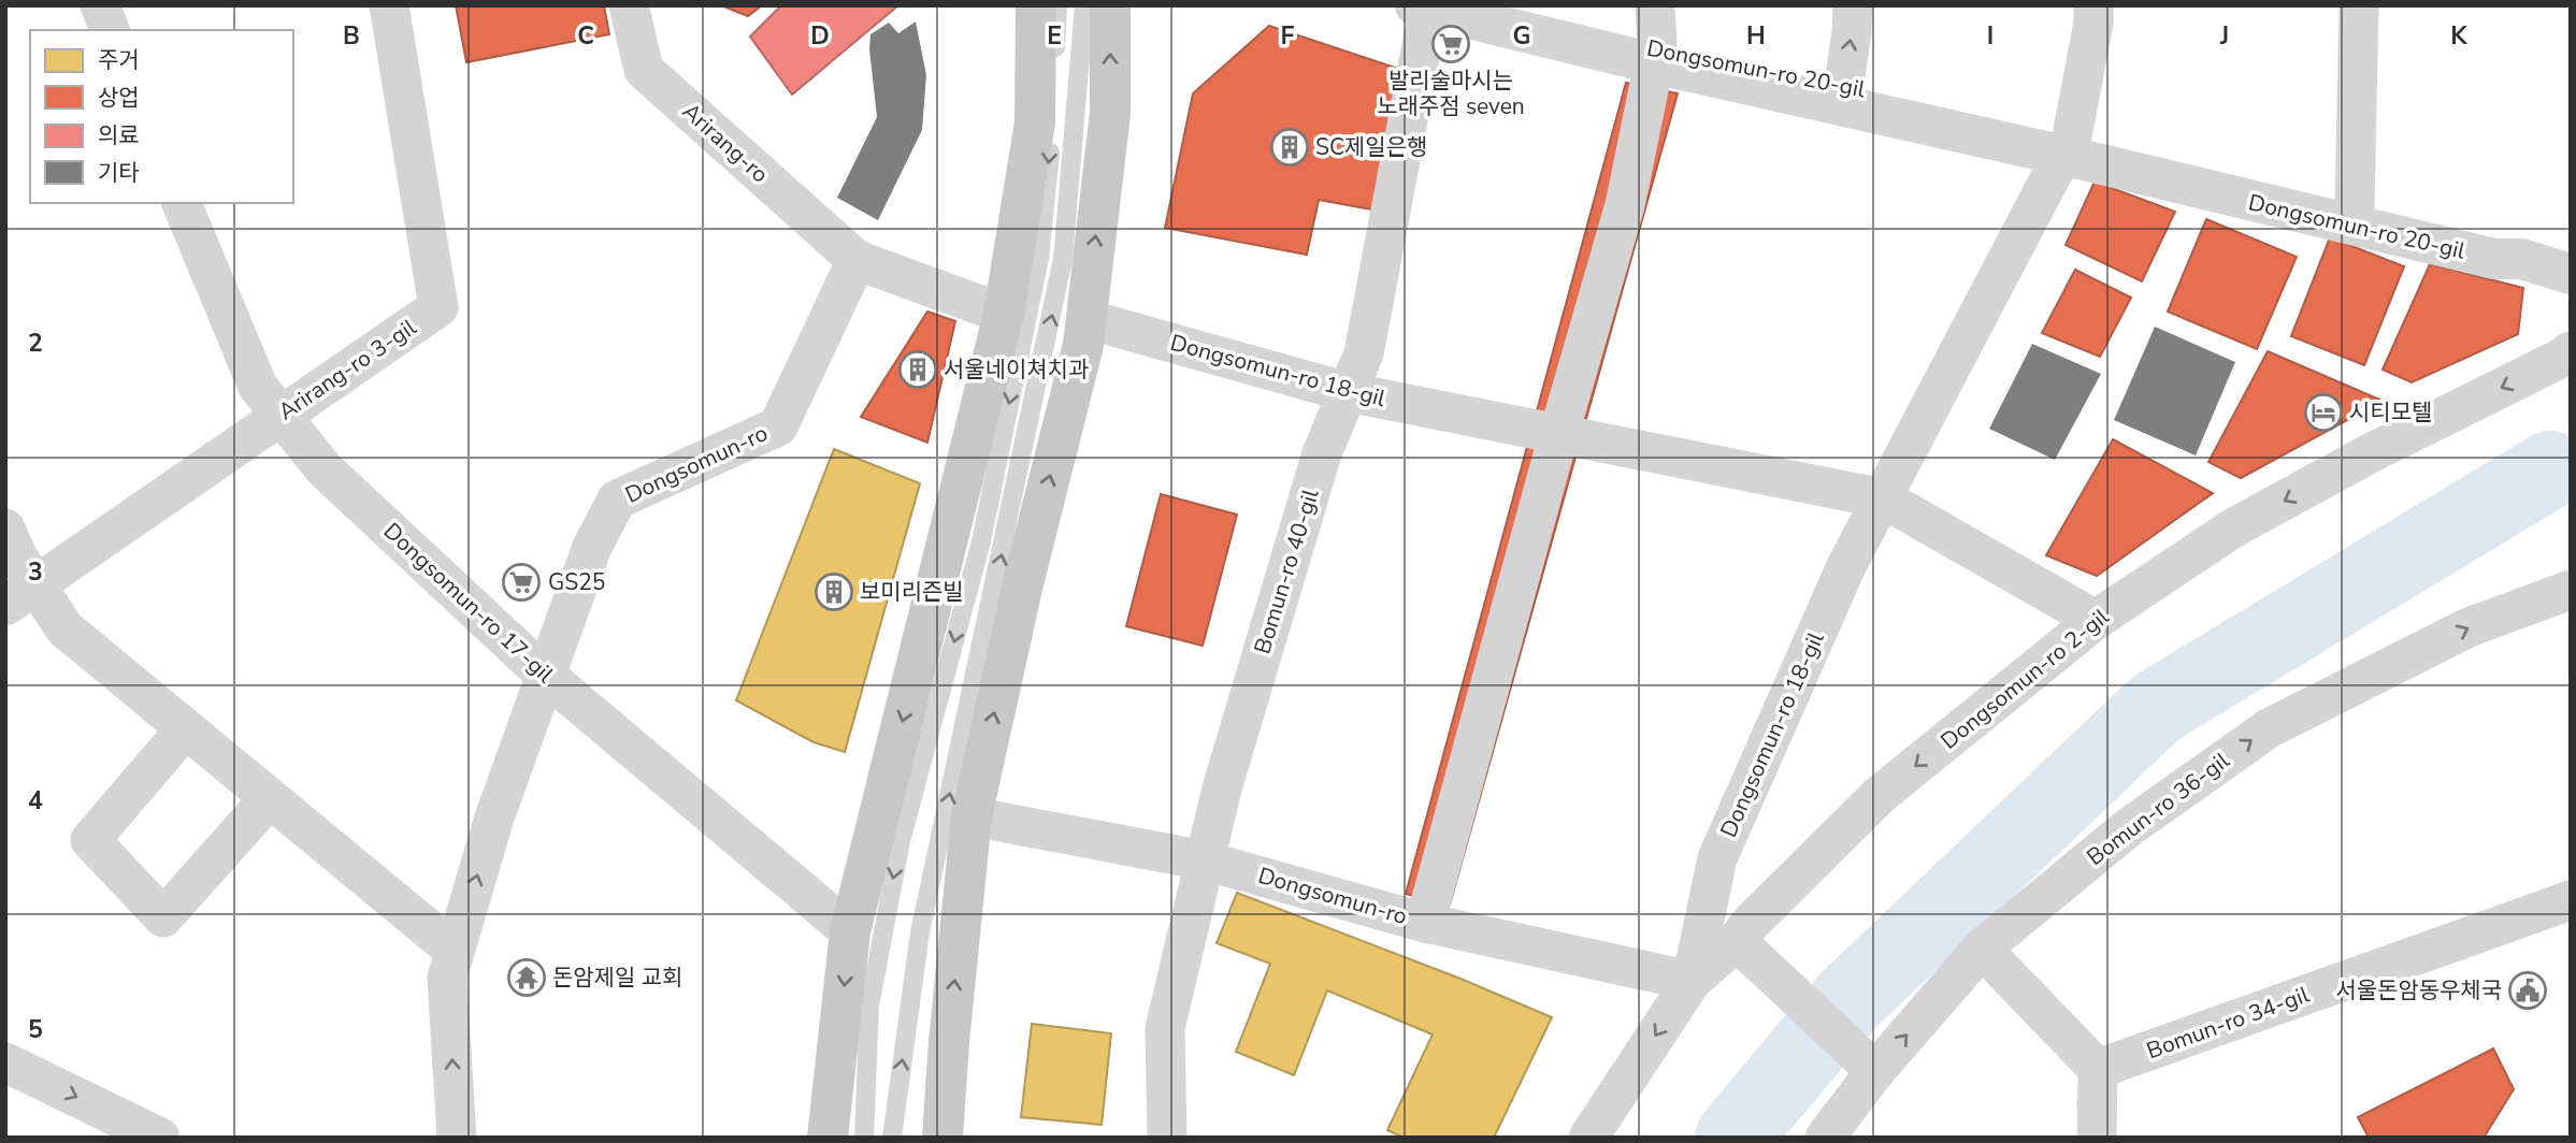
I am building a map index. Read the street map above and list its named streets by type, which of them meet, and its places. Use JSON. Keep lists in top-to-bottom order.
{
  "streets": {
    "street": [
      "Dongsomun-ro 20-gil",
      "Arirang-ro",
      "Arirang-ro 3-gil",
      "Dongsomun-ro 18-gil",
      "Dongsomun-ro",
      "Bomun-ro 40-gil",
      "Dongsomun-ro 17-gil",
      "Dongsomun-ro 2-gil",
      "Bomun-ro 36-gil",
      "Bomun-ro 34-gil"
    ]
  },
  "crossings": [
    ["Dongsomun-ro 20-gil", "Bomun-ro 40-gil"],
    ["Arirang-ro", "Dongsomun-ro"],
    ["Arirang-ro 3-gil", "Dongsomun-ro 17-gil"],
    ["Dongsomun-ro 18-gil", "Dongsomun-ro"],
    ["Dongsomun-ro 18-gil", "Bomun-ro 40-gil"],
    ["Dongsomun-ro 18-gil", "Dongsomun-ro 2-gil"],
    ["Dongsomun-ro", "Bomun-ro 40-gil"],
    ["Dongsomun-ro", "Dongsomun-ro 17-gil"],
    ["Dongsomun-ro", "Dongsomun-ro 2-gil"]
  ],
  "one_way": ["Dongsomun-ro 2-gil", "Bomun-ro 36-gil"],
  "places": {
    "supermarket": ["발리술마시는 노래주점 seven", "GS25"],
    "building": ["SC제일은행", "서울네이쳐치과", "보미리즌빌"],
    "hotel": ["시티모텔"],
    "temple": ["돈암제일 교회"],
    "public building": ["서울돈암동우체국"]
  },
  "legend": [
    "주거",
    "상업",
    "의료",
    "기타"
  ],
  "grid": {
    "columns": [
      "B",
      "C",
      "D",
      "E",
      "F",
      "G",
      "H",
      "I",
      "J",
      "K"
    ],
    "rows": [
      "2",
      "3",
      "4",
      "5"
    ]
  }
}
